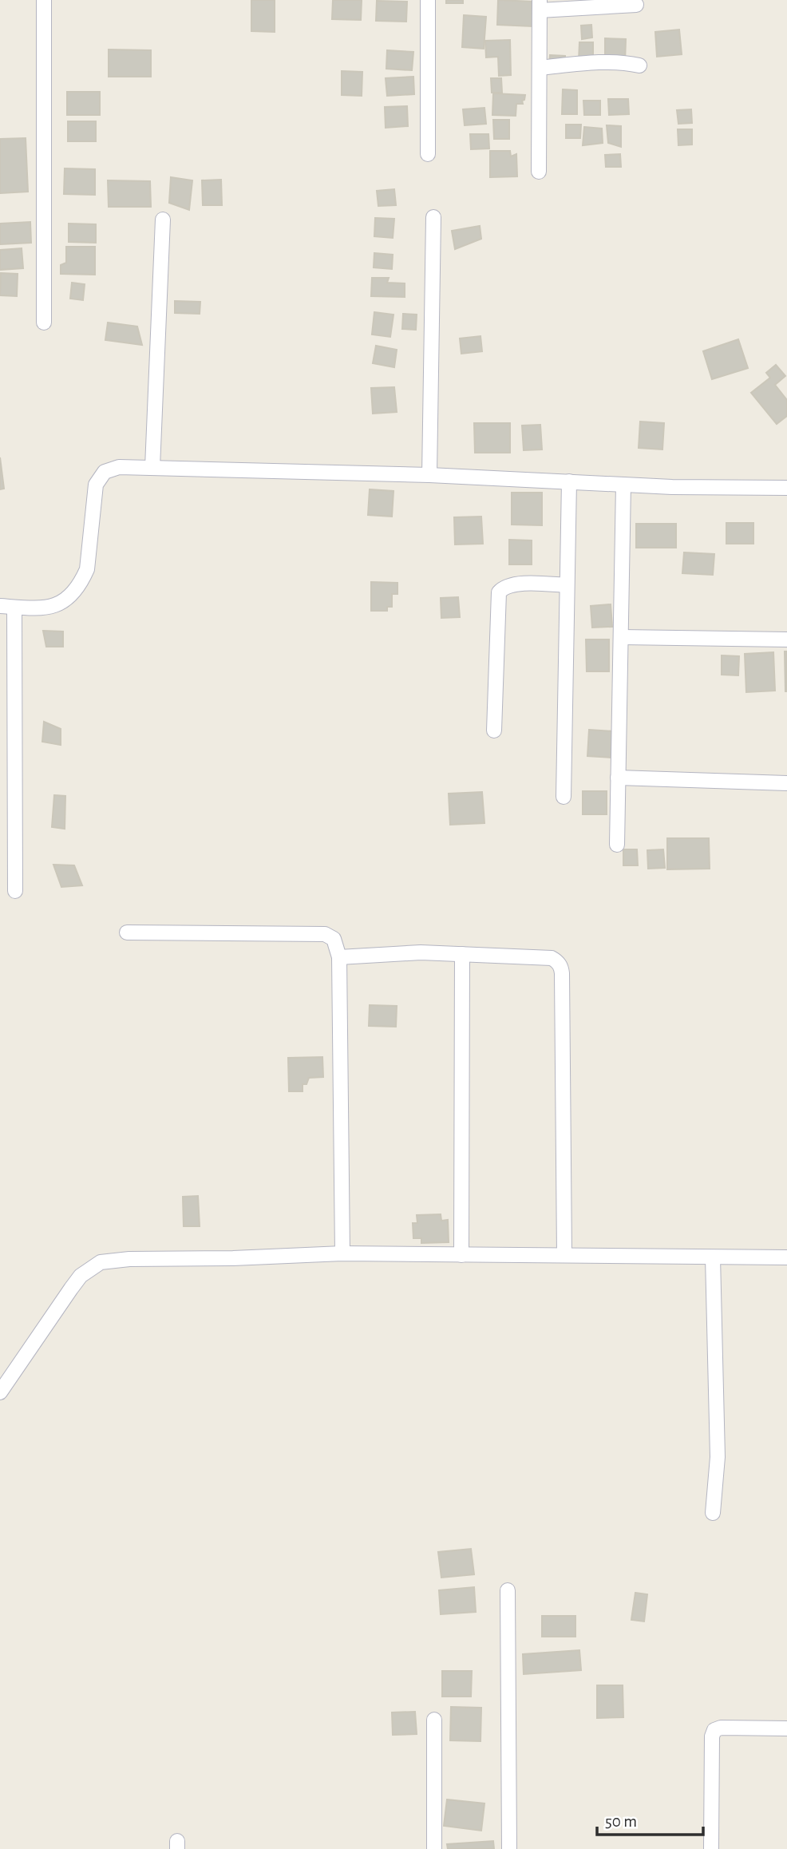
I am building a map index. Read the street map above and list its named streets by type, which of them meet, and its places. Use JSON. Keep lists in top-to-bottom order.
{
  "scale_bar": "50 m"
}
